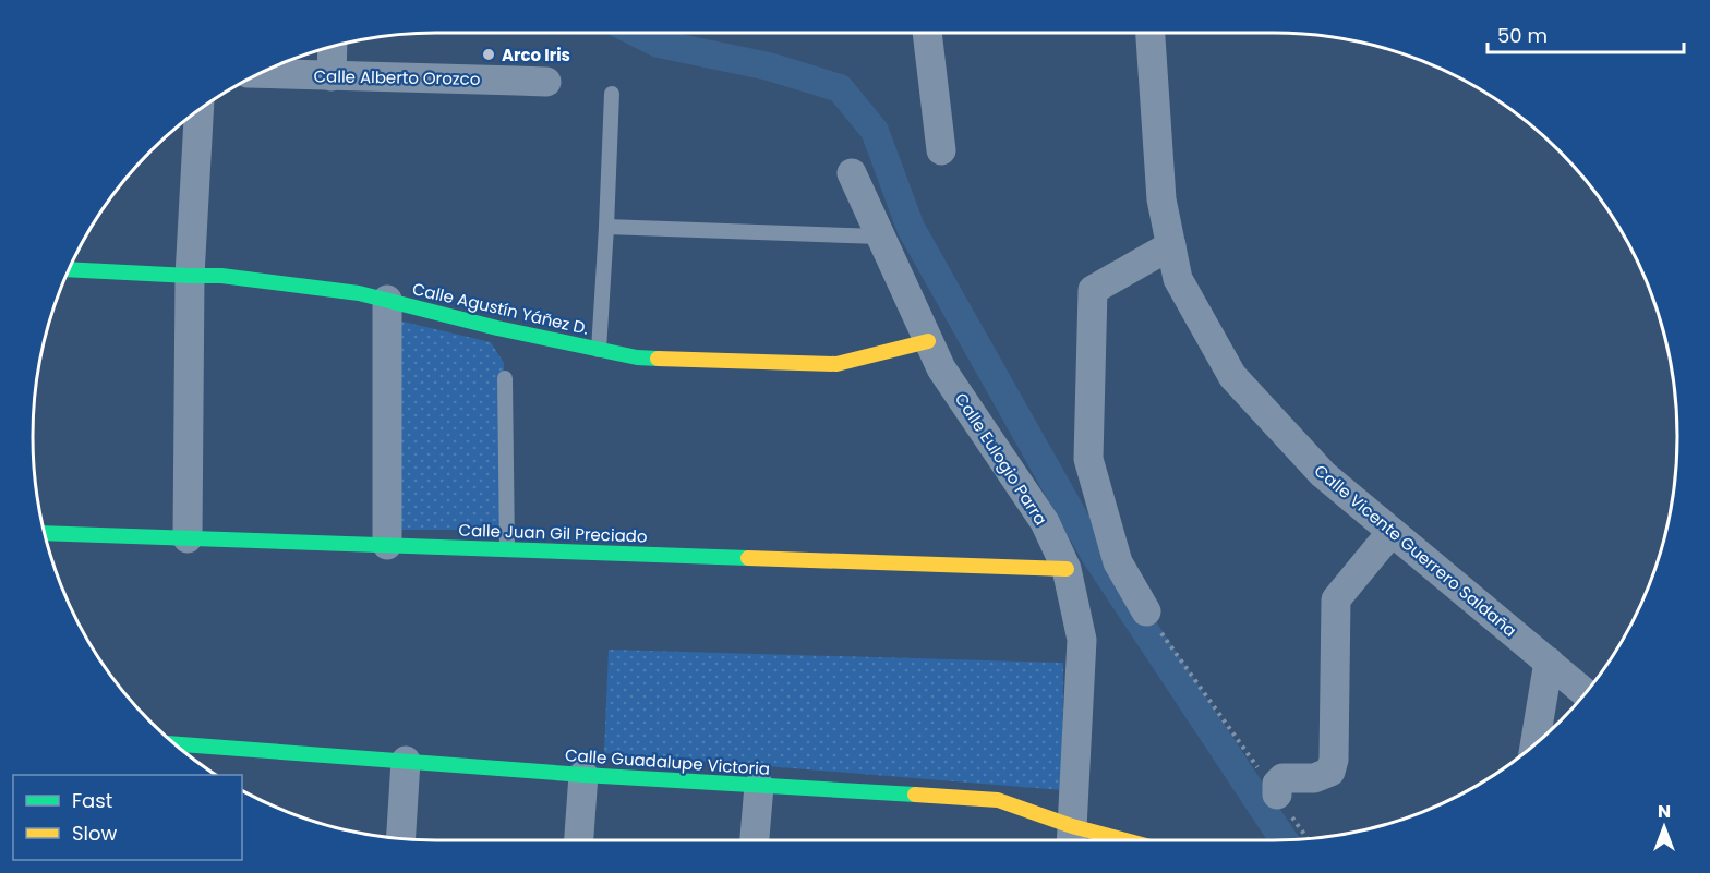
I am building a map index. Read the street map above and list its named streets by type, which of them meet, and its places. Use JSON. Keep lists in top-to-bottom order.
{
  "streets": {
    "street": [
      "Calle Alberto Orozco",
      "Calle Agustín Yáñez D.",
      "Calle Eulogio Parra",
      "Calle Juan Gil Preciado",
      "Calle Vicente Guerrero Saldaña",
      "Calle Guadalupe Victoria"
    ]
  },
  "crossings": [
    ["Calle Agustín Yáñez D.", "Calle Eulogio Parra"],
    ["Calle Eulogio Parra", "Calle Juan Gil Preciado"],
    ["Calle Eulogio Parra", "Calle Guadalupe Victoria"]
  ],
  "places": ["Arco Iris"],
  "legend": ["Fast", "Slow"],
  "scale_bar": "50 m",
  "north": "top"
}
